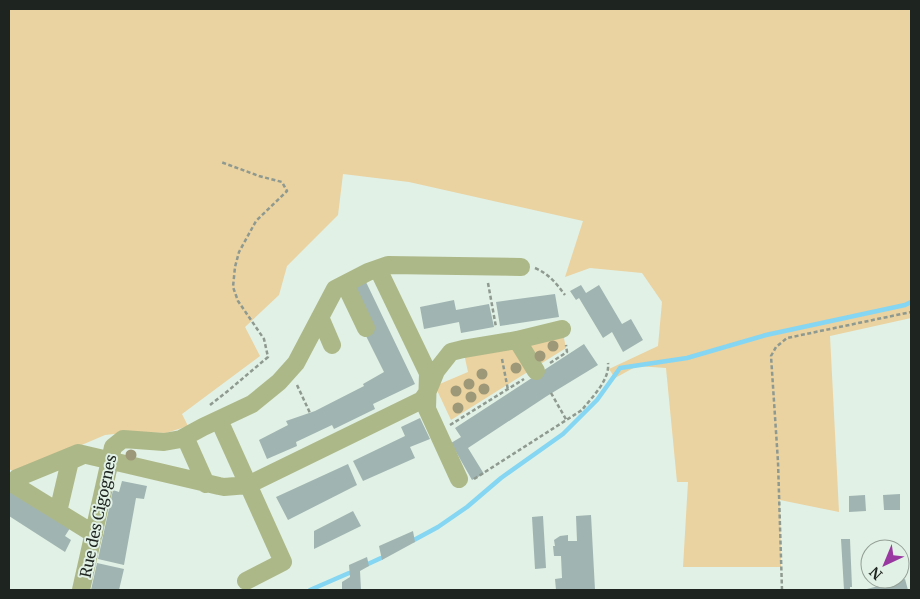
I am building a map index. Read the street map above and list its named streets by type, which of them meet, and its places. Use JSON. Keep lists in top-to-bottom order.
{
  "streets": {
    "street": ["Rue des Cigognes"]
  },
  "north": "bottom left"
}
